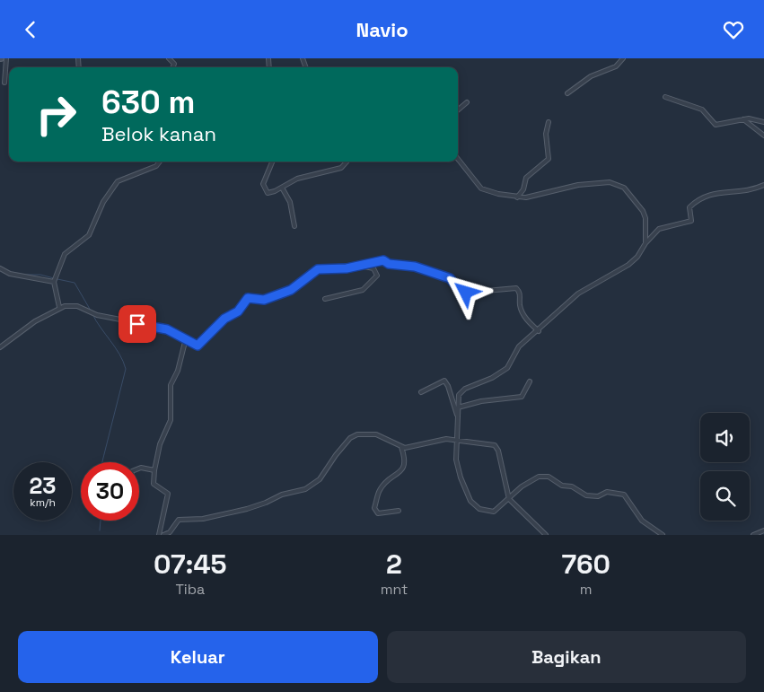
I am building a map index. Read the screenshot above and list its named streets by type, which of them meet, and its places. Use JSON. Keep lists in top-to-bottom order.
{
  "page": {
    "header": "Navio",
    "turn": ["630 m", "Belok kanan"],
    "speed": "23 km/h",
    "limit": "30",
    "eta": [
      "07:45",
      "Tiba",
      "2",
      "mnt",
      "760",
      "m"
    ],
    "buttons": ["Keluar", "Bagikan"]
  }
}
